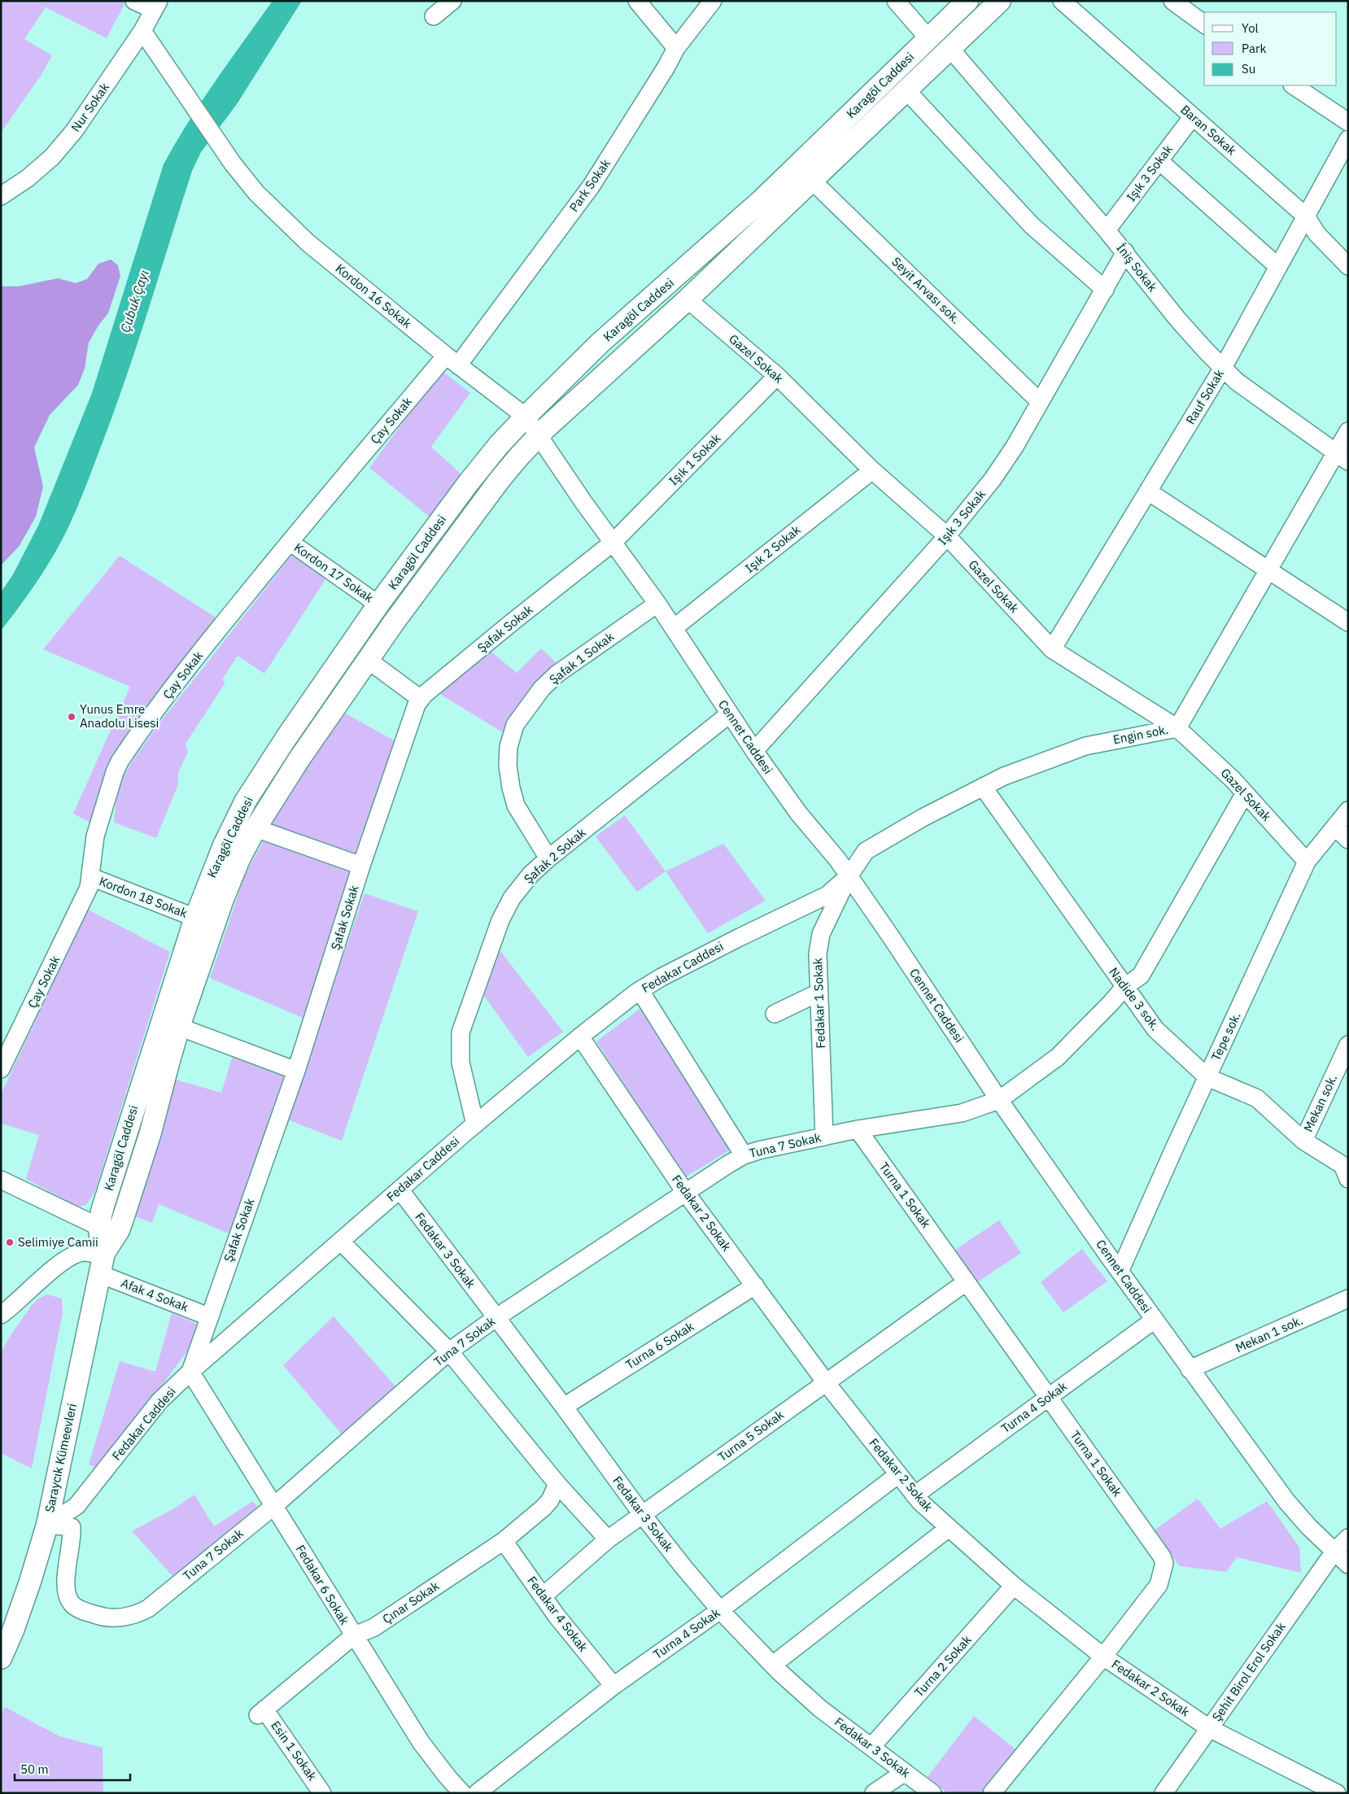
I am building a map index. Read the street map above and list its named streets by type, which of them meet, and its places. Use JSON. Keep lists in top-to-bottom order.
{
  "streets": {
    "main road": ["Karagöl Caddesi", "Saraycık Kümeevleri"],
    "street": [
      "Nur Sokak",
      "Baran Sokak",
      "Işık 3 Sokak",
      "Park Sokak",
      "İniş Sokak",
      "Seyit Arvası sok.",
      "Kordon 16 Sokak",
      "Gazel Sokak",
      "Rauf Sokak",
      "Çay Sokak",
      "Işık 1 Sokak",
      "Işık 2 Sokak",
      "Kordon 17 Sokak",
      "Şafak Sokak",
      "Şafak 1 Sokak",
      "Engin sok.",
      "Cennet Caddesi",
      "Şafak 2 Sokak",
      "Kordon 18 Sokak",
      "Fedakar Caddesi",
      "Nadide 3 sok.",
      "Fedakar 1 Sokak",
      "Tepe sok.",
      "Mekan sok.",
      "Tuna 7 Sokak",
      "Turna 1 Sokak",
      "Fedakar 2 Sokak",
      "Fedakar 3 Sokak",
      "Afak 4 Sokak",
      "Mekan 1 sok.",
      "Turna 6 Sokak",
      "Turna 4 Sokak",
      "Turna 5 Sokak",
      "Fedakar 6 Sokak",
      "Çınar Sokak",
      "Fedakar 4 Sokak",
      "Turna 2 Sokak",
      "Şehit Birol Erol Sokak",
      "Esin 1 Sokak"
    ]
  },
  "crossings": [
    ["Karagöl Caddesi", "Kordon 16 Sokak"],
    ["Karagöl Caddesi", "Kordon 17 Sokak"],
    ["Karagöl Caddesi", "Kordon 18 Sokak"],
    ["Karagöl Caddesi", "Afak 4 Sokak"],
    ["Karagöl Caddesi", "Saraycık Kümeevleri"],
    ["Nur Sokak", "Kordon 16 Sokak"],
    ["Baran Sokak", "Işık 3 Sokak"],
    ["Baran Sokak", "Rauf Sokak"],
    ["Işık 3 Sokak", "İniş Sokak"],
    ["Işık 3 Sokak", "Seyit Arvası sok."],
    ["Işık 3 Sokak", "Gazel Sokak"],
    ["Işık 3 Sokak", "Cennet Caddesi"],
    ["Park Sokak", "Kordon 16 Sokak"],
    ["Park Sokak", "Çay Sokak"],
    ["İniş Sokak", "Rauf Sokak"],
    ["İniş Sokak", "Engin sok."],
    ["Kordon 16 Sokak", "Çay Sokak"],
    ["Kordon 16 Sokak", "Cennet Caddesi"],
    ["Gazel Sokak", "Rauf Sokak"],
    ["Gazel Sokak", "Işık 1 Sokak"],
    ["Gazel Sokak", "Işık 2 Sokak"],
    ["Gazel Sokak", "Engin sok."],
    ["Gazel Sokak", "Tepe sok."],
    ["Gazel Sokak", "Tuna 7 Sokak"],
    ["Çay Sokak", "Kordon 17 Sokak"],
    ["Çay Sokak", "Kordon 18 Sokak"],
    ["Işık 1 Sokak", "Şafak Sokak"],
    ["Işık 1 Sokak", "Cennet Caddesi"],
    ["Işık 2 Sokak", "Cennet Caddesi"],
    ["Şafak Sokak", "Cennet Caddesi"],
    ["Şafak Sokak", "Fedakar Caddesi"],
    ["Şafak Sokak", "Afak 4 Sokak"],
    ["Şafak Sokak", "Fedakar 6 Sokak"],
    ["Şafak 1 Sokak", "Cennet Caddesi"],
    ["Şafak 1 Sokak", "Şafak 2 Sokak"],
    ["Engin sok.", "Cennet Caddesi"],
    ["Engin sok.", "Fedakar Caddesi"],
    ["Engin sok.", "Nadide 3 sok."],
    ["Engin sok.", "Fedakar 1 Sokak"],
    ["Cennet Caddesi", "Şafak 2 Sokak"],
    ["Cennet Caddesi", "Fedakar Caddesi"],
    ["Cennet Caddesi", "Fedakar 1 Sokak"],
    ["Cennet Caddesi", "Tepe sok."],
    ["Cennet Caddesi", "Tuna 7 Sokak"],
    ["Cennet Caddesi", "Mekan 1 sok."],
    ["Cennet Caddesi", "Turna 4 Sokak"],
    ["Cennet Caddesi", "Şehit Birol Erol Sokak"],
    ["Şafak 2 Sokak", "Fedakar Caddesi"],
    ["Fedakar Caddesi", "Fedakar 1 Sokak"],
    ["Fedakar Caddesi", "Tuna 7 Sokak"],
    ["Fedakar Caddesi", "Fedakar 2 Sokak"],
    ["Fedakar Caddesi", "Fedakar 3 Sokak"],
    ["Fedakar Caddesi", "Saraycık Kümeevleri"],
    ["Fedakar Caddesi", "Fedakar 6 Sokak"],
    ["Nadide 3 sok.", "Tepe sok."],
    ["Nadide 3 sok.", "Mekan sok."],
    ["Nadide 3 sok.", "Tuna 7 Sokak"],
    ["Fedakar 1 Sokak", "Tuna 7 Sokak"],
    ["Tuna 7 Sokak", "Turna 1 Sokak"],
    ["Tuna 7 Sokak", "Fedakar 2 Sokak"],
    ["Tuna 7 Sokak", "Fedakar 3 Sokak"],
    ["Tuna 7 Sokak", "Saraycık Kümeevleri"],
    ["Tuna 7 Sokak", "Fedakar 6 Sokak"],
    ["Turna 1 Sokak", "Fedakar 2 Sokak"],
    ["Turna 1 Sokak", "Turna 4 Sokak"],
    ["Turna 1 Sokak", "Turna 5 Sokak"],
    ["Fedakar 2 Sokak", "Turna 6 Sokak"],
    ["Fedakar 2 Sokak", "Turna 4 Sokak"],
    ["Fedakar 2 Sokak", "Turna 5 Sokak"],
    ["Fedakar 2 Sokak", "Turna 2 Sokak"],
    ["Fedakar 2 Sokak", "Şehit Birol Erol Sokak"],
    ["Fedakar 3 Sokak", "Turna 6 Sokak"],
    ["Fedakar 3 Sokak", "Turna 4 Sokak"],
    ["Fedakar 3 Sokak", "Turna 5 Sokak"],
    ["Fedakar 3 Sokak", "Turna 2 Sokak"],
    ["Afak 4 Sokak", "Saraycık Kümeevleri"],
    ["Turna 4 Sokak", "Fedakar 4 Sokak"],
    ["Turna 5 Sokak", "Fedakar 4 Sokak"],
    ["Fedakar 6 Sokak", "Çınar Sokak"],
    ["Çınar Sokak", "Fedakar 4 Sokak"],
    ["Çınar Sokak", "Esin 1 Sokak"]
  ],
  "water": ["Çubuk Çayı"],
  "places": ["Yunus Emre Anadolu Lisesi", "Selimiye Camii"],
  "legend": ["Yol", "Park", "Su"],
  "scale_bar": "50 m"
}
